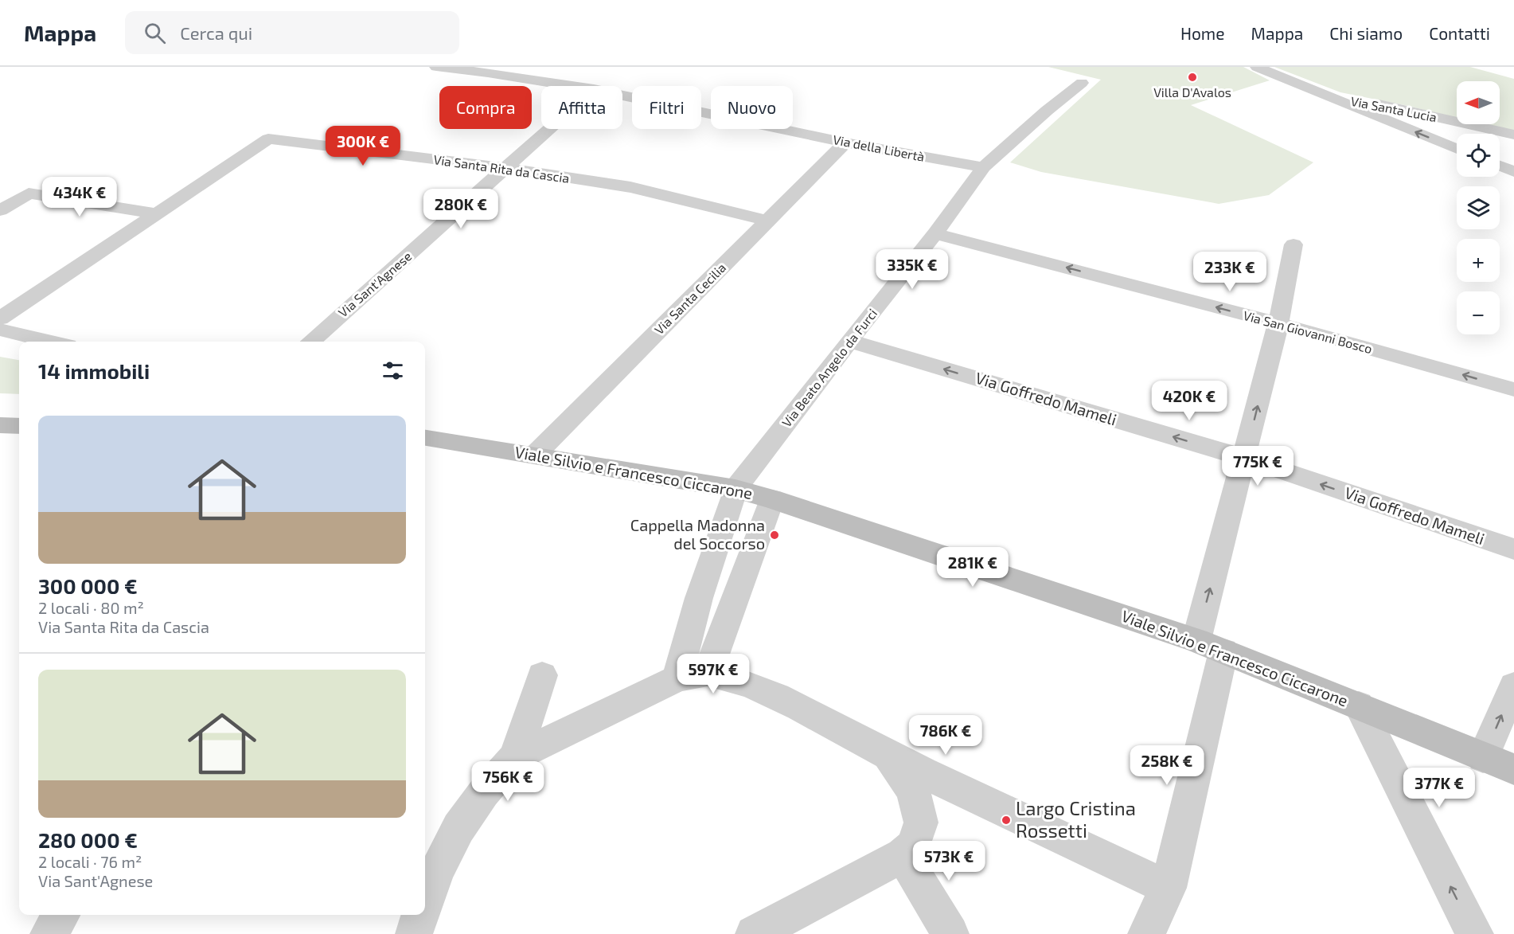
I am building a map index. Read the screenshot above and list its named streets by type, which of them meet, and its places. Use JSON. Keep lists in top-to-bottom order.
{
  "streets": {
    "street": [
      "Via Santa Lucia",
      "Via della Libertà",
      "Via Santa Rita da Cascia",
      "Via Sant'Agnese",
      "Via Santa Cecilia",
      "Via San Giovanni Bosco",
      "Via Beato Angelo da Furci",
      "Via Goffredo Mameli",
      "Viale Silvio e Francesco Ciccarone"
    ]
  },
  "crossings": [
    ["Via della Libertà", "Via Santa Cecilia"],
    ["Via della Libertà", "Via Beato Angelo da Furci"],
    ["Via Santa Rita da Cascia", "Via Sant'Agnese"],
    ["Via Santa Rita da Cascia", "Via Santa Cecilia"],
    ["Via Santa Cecilia", "Viale Silvio e Francesco Ciccarone"],
    ["Via San Giovanni Bosco", "Via Beato Angelo da Furci"],
    ["Via Beato Angelo da Furci", "Via Goffredo Mameli"],
    ["Via Beato Angelo da Furci", "Viale Silvio e Francesco Ciccarone"]
  ],
  "one_way": ["Via San Giovanni Bosco", "Via Goffredo Mameli"],
  "places": ["Villa D'Avalos", "Cappella Madonna del Soccorso", "Largo Cristina Rossetti"],
  "north": "left",
  "page": {
    "header": "Mappa",
    "search": "Cerca qui",
    "nav": [
      "Home",
      "Mappa",
      "Chi siamo",
      "Contatti"
    ],
    "map_buttons": ["+", "−"],
    "chip": [
      "Compra",
      "Affitta",
      "Filtri",
      "Nuovo"
    ],
    "price": [
      "300K €",
      "434K €",
      "280K €",
      "335K €",
      "233K €",
      "420K €",
      "775K €",
      "281K €",
      "597K €",
      "786K €",
      "258K €",
      "756K €",
      "377K €",
      "573K €"
    ],
    "heading": "14 immobili",
    "list": [
      {
        "name": "300 000 €",
        "note": "2 locali · 80 m² · Via Santa Rita da Cascia"
      },
      {
        "name": "280 000 €",
        "note": "2 locali · 76 m² · Via Sant'Agnese"
      }
    ]
  }
}
